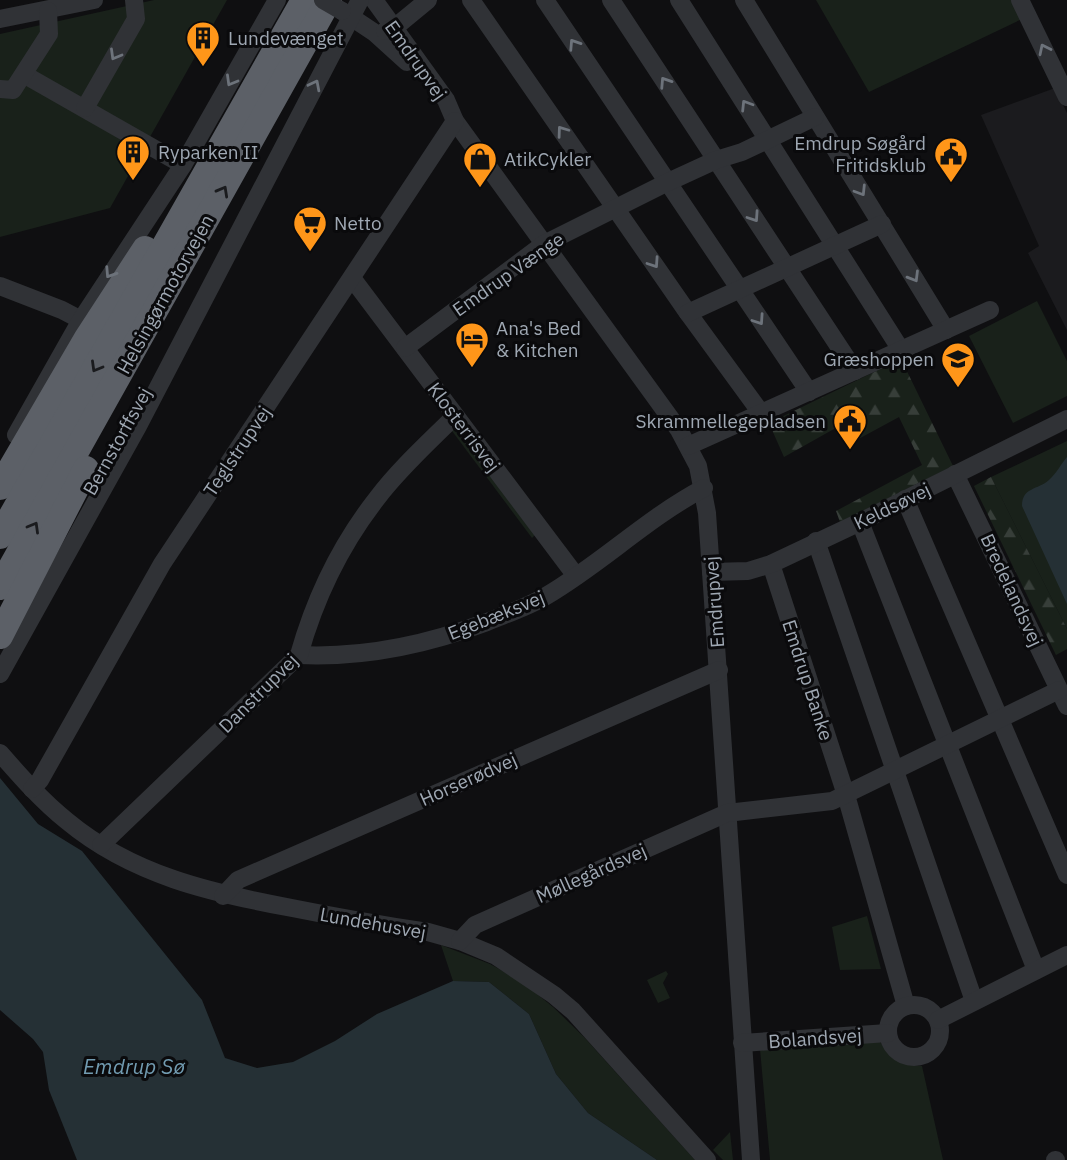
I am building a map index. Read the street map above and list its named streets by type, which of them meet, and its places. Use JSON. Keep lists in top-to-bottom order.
{
  "streets": {
    "highway": ["Helsingørmotorvejen"],
    "street": [
      "Emdrupvej",
      "Emdrup Vænge",
      "Klosterrisvej",
      "Bernstorffsvej",
      "Teglstrupvej",
      "Keldsøvej",
      "Bredelandsvej",
      "Egebæksvej",
      "Emdrup Banke",
      "Danstrupvej",
      "Horserødvej",
      "Møllegårdsvej",
      "Lundehusvej",
      "Bolandsvej"
    ]
  },
  "crossings": [
    ["Emdrupvej", "Emdrup Vænge"],
    ["Emdrupvej", "Helsingørmotorvejen"],
    ["Emdrupvej", "Teglstrupvej"],
    ["Emdrupvej", "Keldsøvej"],
    ["Emdrupvej", "Egebæksvej"],
    ["Emdrupvej", "Horserødvej"],
    ["Emdrupvej", "Møllegårdsvej"],
    ["Emdrupvej", "Bolandsvej"],
    ["Emdrup Vænge", "Klosterrisvej"],
    ["Klosterrisvej", "Teglstrupvej"],
    ["Klosterrisvej", "Egebæksvej"],
    ["Klosterrisvej", "Danstrupvej"],
    ["Teglstrupvej", "Lundehusvej"],
    ["Keldsøvej", "Bredelandsvej"],
    ["Keldsøvej", "Emdrup Banke"],
    ["Egebæksvej", "Danstrupvej"],
    ["Emdrup Banke", "Bolandsvej"],
    ["Danstrupvej", "Lundehusvej"],
    ["Horserødvej", "Lundehusvej"],
    ["Møllegårdsvej", "Lundehusvej"]
  ],
  "water": ["Emdrup Sø"],
  "places": {
    "building": ["Lundevænget", "Ryparken II"],
    "public building": ["Emdrup Søgård Fritidsklub", "Skrammellegepladsen"],
    "shop": ["AtikCykler"],
    "supermarket": ["Netto"],
    "hotel": ["Ana's Bed & Kitchen"],
    "school or university": ["Græshoppen"]
  }
}
